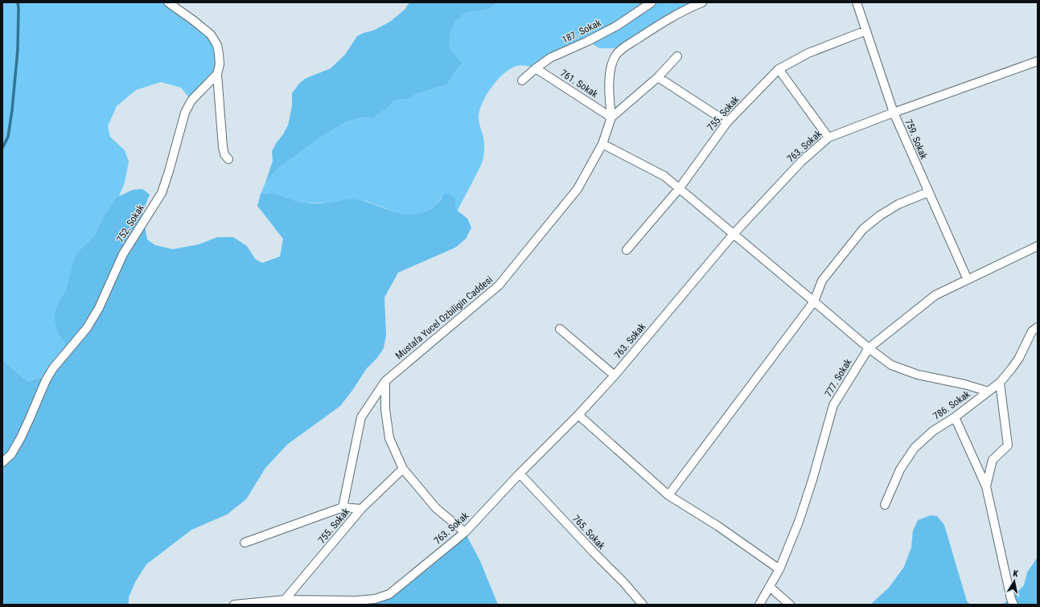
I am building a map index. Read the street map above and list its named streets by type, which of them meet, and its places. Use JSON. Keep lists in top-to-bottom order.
{
  "streets": {
    "street": [
      "187. Sokak",
      "761. Sokak",
      "755. Sokak",
      "759. Sokak",
      "763. Sokak",
      "752. Sokak",
      "Mustafa Yucel Ozbiligin Caddesi",
      "777. Sokak",
      "786. Sokak",
      "765. Sokak"
    ]
  },
  "crossings": [
    ["187. Sokak", "761. Sokak"],
    ["761. Sokak", "Mustafa Yucel Ozbiligin Caddesi"],
    ["755. Sokak", "759. Sokak"],
    ["755. Sokak", "763. Sokak"],
    ["759. Sokak", "763. Sokak"],
    ["759. Sokak", "777. Sokak"],
    ["763. Sokak", "765. Sokak"]
  ],
  "north": "top"
}
